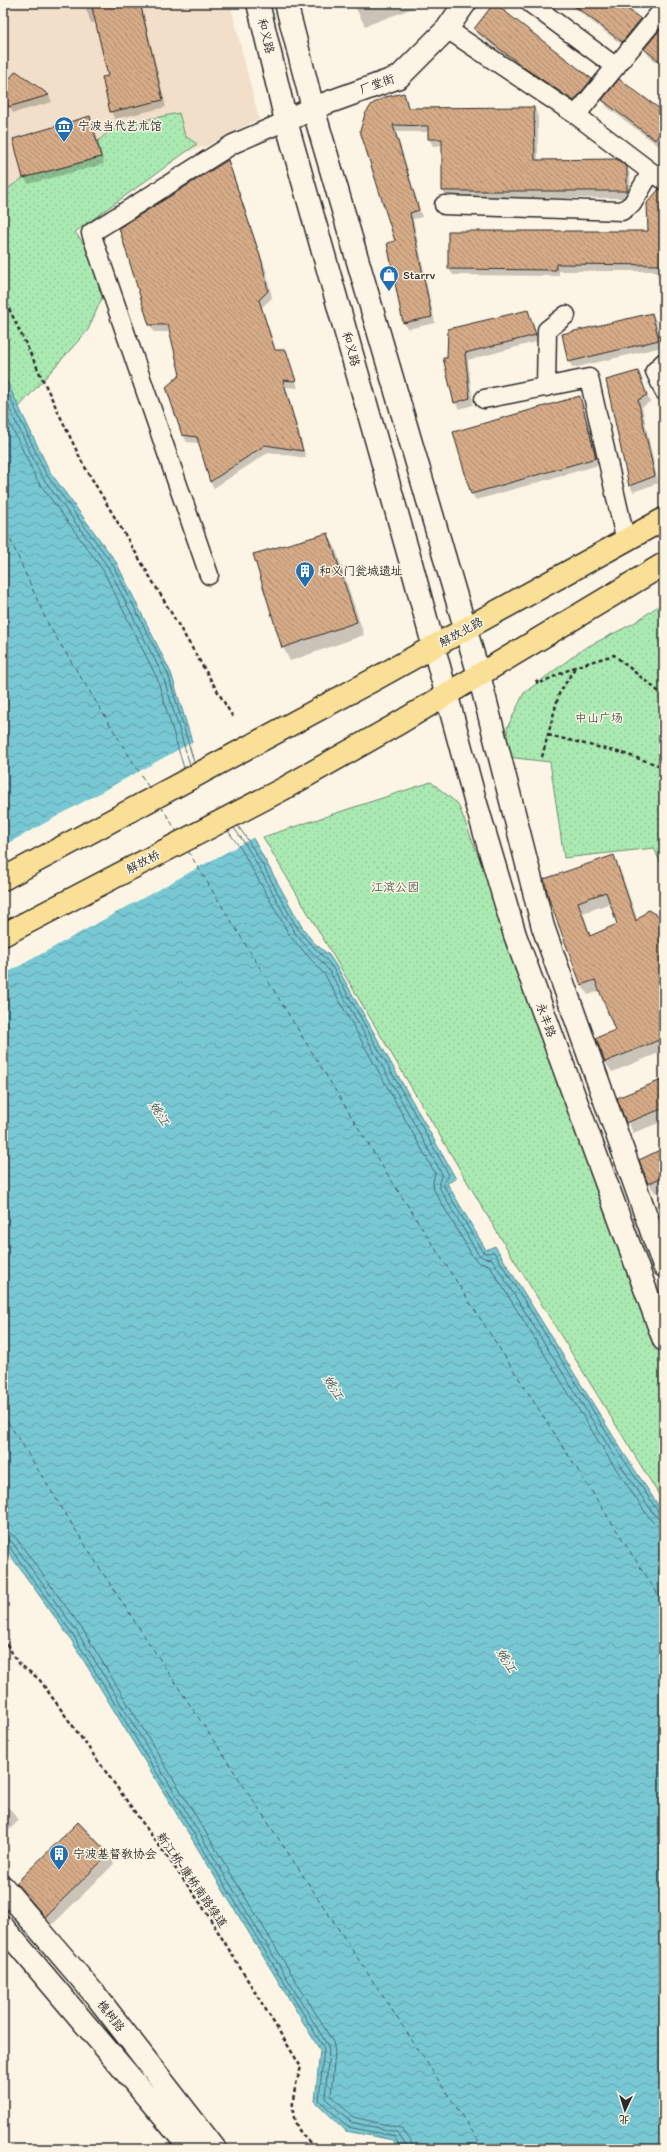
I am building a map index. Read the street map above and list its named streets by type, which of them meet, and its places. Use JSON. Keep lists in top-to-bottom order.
{
  "streets": {
    "main road": [
      "和义路",
      "厂堂街",
      "解放北路",
      "解放桥",
      "永丰路",
      "槐树路"
    ],
    "path": ["新江桥-康桥南路绿道"]
  },
  "crossings": [
    ["和义路", "厂堂街"],
    ["和义路", "解放北路"],
    ["和义路", "解放桥"],
    ["和义路", "永丰路"],
    ["解放桥", "永丰路"]
  ],
  "water": ["姚江"],
  "parks": ["中山广场", "江滨公园"],
  "places": {
    "museum": ["宁波当代艺术馆"],
    "shop": ["Starrv"],
    "building": ["和义门瓮城遗址", "宁波基督教协会"]
  },
  "north": "bottom"
}
